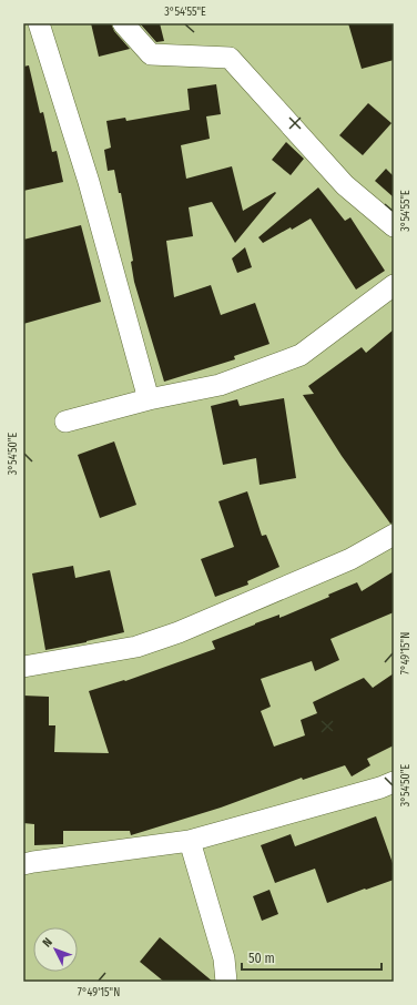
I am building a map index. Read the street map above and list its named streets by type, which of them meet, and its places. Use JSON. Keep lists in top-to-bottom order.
{
  "scale_bar": "50 m",
  "north": "top left",
  "coordinates": ["3°54'55\"E", "3°54'50\"E", "7°49'15\"N"]
}
